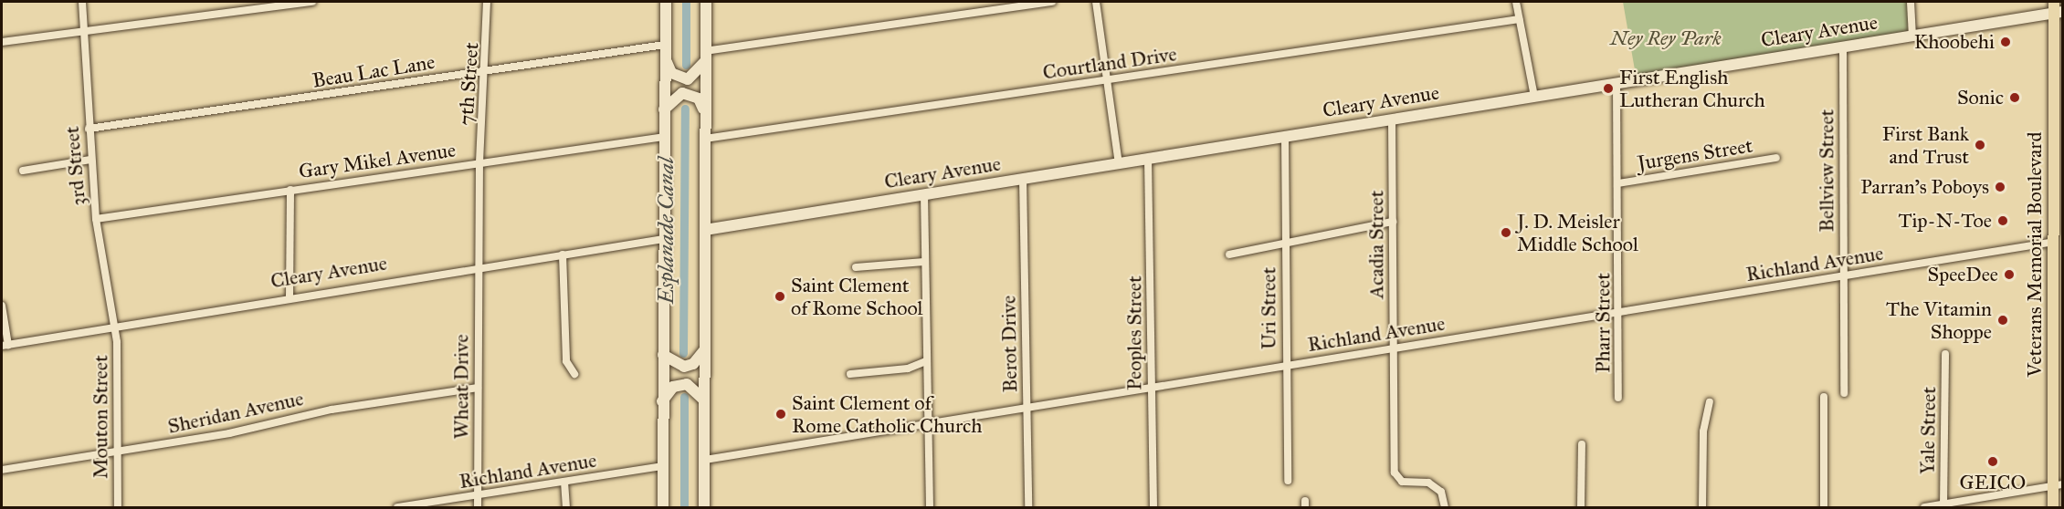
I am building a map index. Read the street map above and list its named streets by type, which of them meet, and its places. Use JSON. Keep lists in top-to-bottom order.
{
  "streets": {
    "main road": ["Veterans Memorial Boulevard"],
    "street": [
      "Cleary Avenue",
      "Courtland Drive",
      "Beau Lac Lane",
      "7th Street",
      "Jurgens Street",
      "Gary Mikel Avenue",
      "3rd Street",
      "Bellview Street",
      "Acadia Street",
      "Richland Avenue",
      "Uri Street",
      "Pharr Street",
      "Peoples Street",
      "Berot Drive",
      "Wheat Drive",
      "Sheridan Avenue",
      "Mouton Street",
      "Yale Street"
    ]
  },
  "crossings": [
    ["Cleary Avenue", "7th Street"],
    ["Cleary Avenue", "3rd Street"],
    ["Cleary Avenue", "Bellview Street"],
    ["Cleary Avenue", "Acadia Street"],
    ["Cleary Avenue", "Veterans Memorial Boulevard"],
    ["Cleary Avenue", "Uri Street"],
    ["Cleary Avenue", "Pharr Street"],
    ["Cleary Avenue", "Peoples Street"],
    ["Cleary Avenue", "Berot Drive"],
    ["Cleary Avenue", "Wheat Drive"],
    ["Cleary Avenue", "Mouton Street"],
    ["Beau Lac Lane", "7th Street"],
    ["Beau Lac Lane", "3rd Street"],
    ["7th Street", "Gary Mikel Avenue"],
    ["7th Street", "Wheat Drive"],
    ["Jurgens Street", "Pharr Street"],
    ["Gary Mikel Avenue", "3rd Street"],
    ["3rd Street", "Mouton Street"],
    ["Bellview Street", "Richland Avenue"],
    ["Acadia Street", "Richland Avenue"],
    ["Veterans Memorial Boulevard", "Richland Avenue"],
    ["Richland Avenue", "Uri Street"],
    ["Richland Avenue", "Pharr Street"],
    ["Richland Avenue", "Peoples Street"],
    ["Richland Avenue", "Berot Drive"],
    ["Richland Avenue", "Wheat Drive"],
    ["Wheat Drive", "Sheridan Avenue"],
    ["Sheridan Avenue", "Mouton Street"]
  ],
  "water": ["Esplanade Canal"],
  "parks": ["Ney Rey Park"],
  "places": [
    "Khoobehi",
    "First English Lutheran Church",
    "Sonic",
    "First Bank and Trust",
    "Parran's Poboys",
    "Tip-N-Toe",
    "J. D. Meisler Middle School",
    "SpeeDee",
    "Saint Clement of Rome School",
    "The Vitamin Shoppe",
    "Saint Clement of Rome Catholic Church",
    "GEICO"
  ]
}
